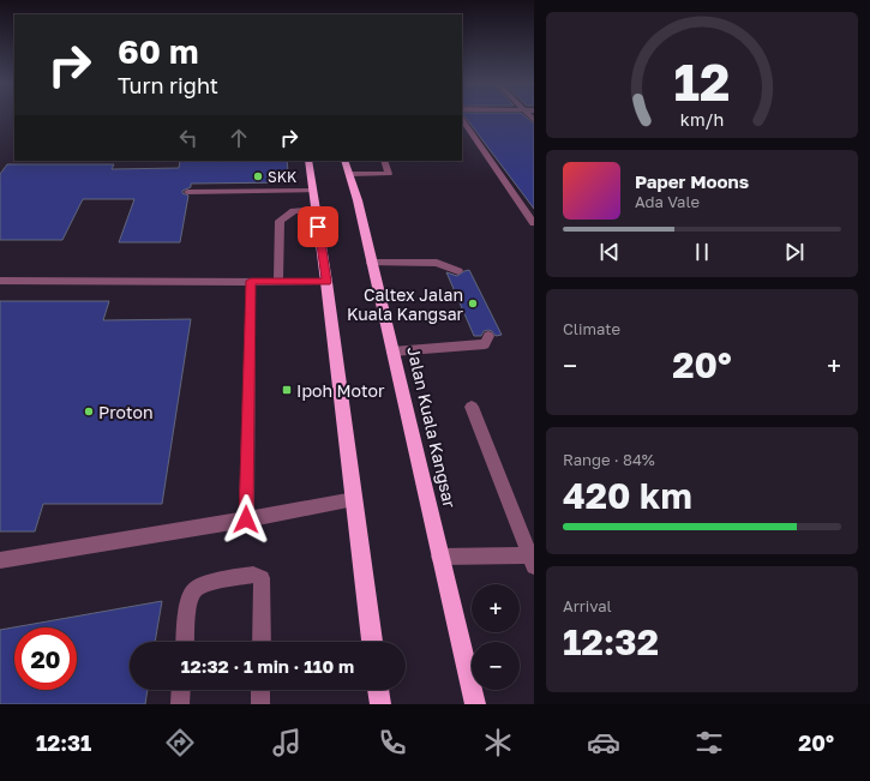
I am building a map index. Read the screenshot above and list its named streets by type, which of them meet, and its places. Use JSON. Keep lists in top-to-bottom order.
{
  "streets": {
    "highway": ["Jalan Kuala Kangsar"]
  },
  "places": {
    "other": ["SKK", "Caltex Jalan Kuala Kangsar", "Proton"],
    "transit": ["Ipoh Motor"]
  },
  "page": {
    "turn": ["60 m", "Turn right"],
    "song": ["Paper Moons", "Ada Vale"],
    "tile": [
      "Climate",
      ["Range · 84%", "420 km"],
      ["Arrival", "12:32"]
    ],
    "heat": ["−", "20°", "+"],
    "map_buttons": ["+", "−"],
    "limit": "20",
    "trip": "12:32 · 1 min · 110 m",
    "tabs": ["12:31", "20°"],
    "gauge": ["12", "km/h"]
  }
}
